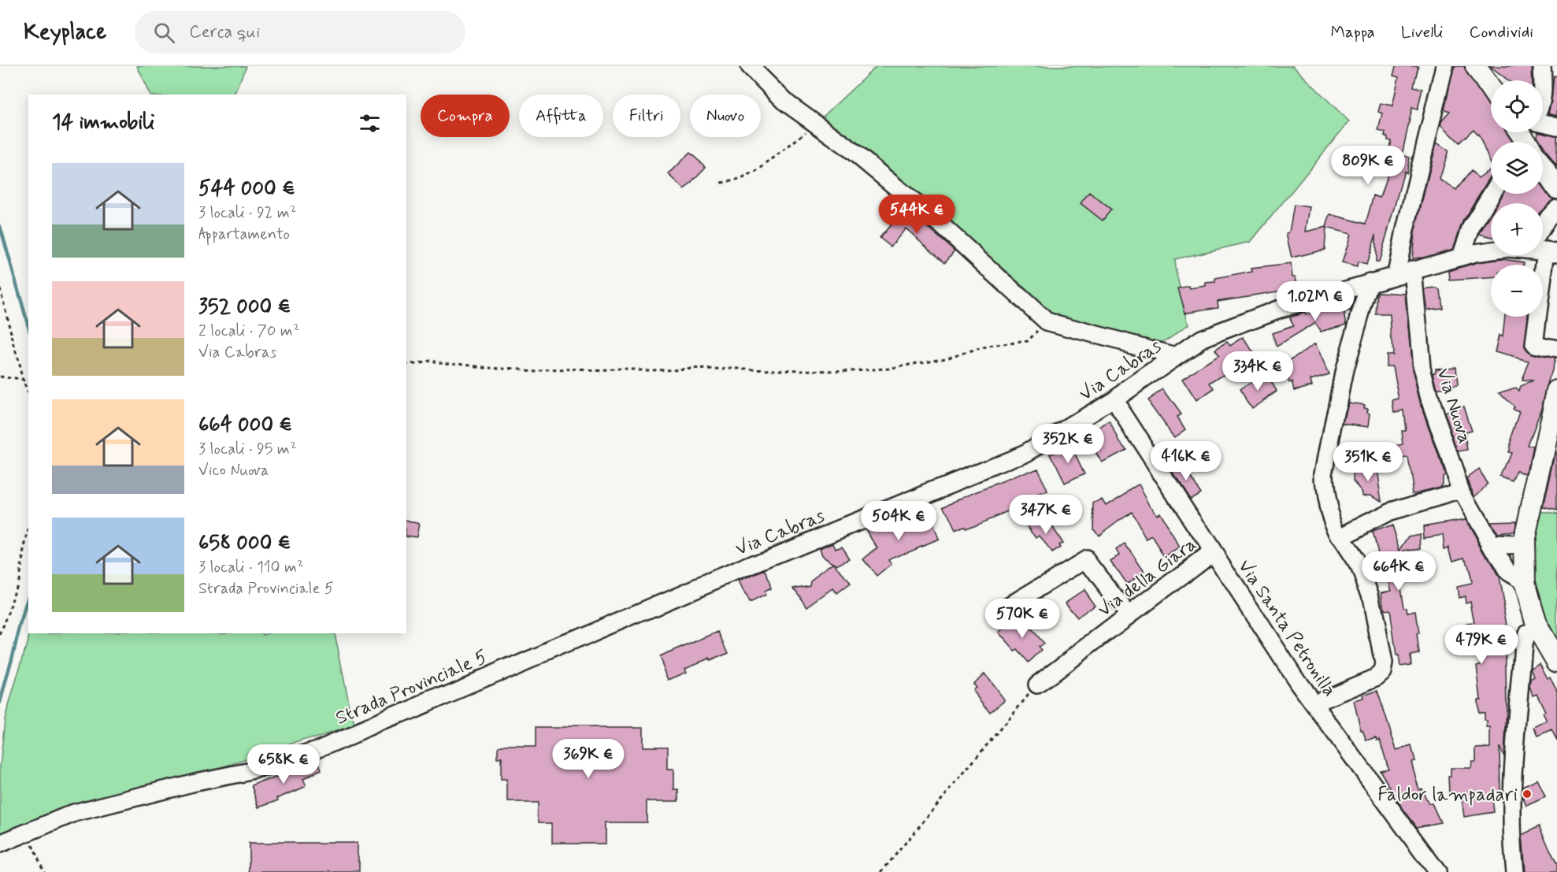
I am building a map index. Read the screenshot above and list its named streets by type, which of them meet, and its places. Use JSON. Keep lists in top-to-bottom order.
{
  "streets": {
    "street": [
      "Via Cabras",
      "Via Nuova",
      "Via della Giara",
      "Via Santa Petronilla",
      "Strada Provinciale 5"
    ]
  },
  "crossings": [
    ["Via Cabras", "Via Nuova"],
    ["Via Cabras", "Via Santa Petronilla"],
    ["Via Cabras", "Strada Provinciale 5"],
    ["Via della Giara", "Via Santa Petronilla"]
  ],
  "places": ["Faldor lampadari"],
  "page": {
    "header": "Keyplace",
    "search": "Cerca qui",
    "nav": ["Mappa", "Livelli", "Condividi"],
    "map_buttons": ["+", "−"],
    "chip": [
      "Compra",
      "Affitta",
      "Filtri",
      "Nuovo"
    ],
    "heading": "14 immobili",
    "price": [
      "809K €",
      "544K €",
      "1.02M €",
      "334K €",
      "352K €",
      "416K €",
      "351K €",
      "347K €",
      "504K €",
      "664K €",
      "570K €",
      "479K €",
      "369K €",
      "658K €"
    ],
    "list": [
      {
        "name": "544 000 €",
        "note": "3 locali · 92 m² · Appartamento"
      },
      {
        "name": "352 000 €",
        "note": "2 locali · 70 m² · Via Cabras"
      },
      {
        "name": "664 000 €",
        "note": "3 locali · 95 m² · Vico Nuova"
      },
      {
        "name": "658 000 €",
        "note": "3 locali · 110 m² · Strada Provinciale 5"
      }
    ]
  }
}
